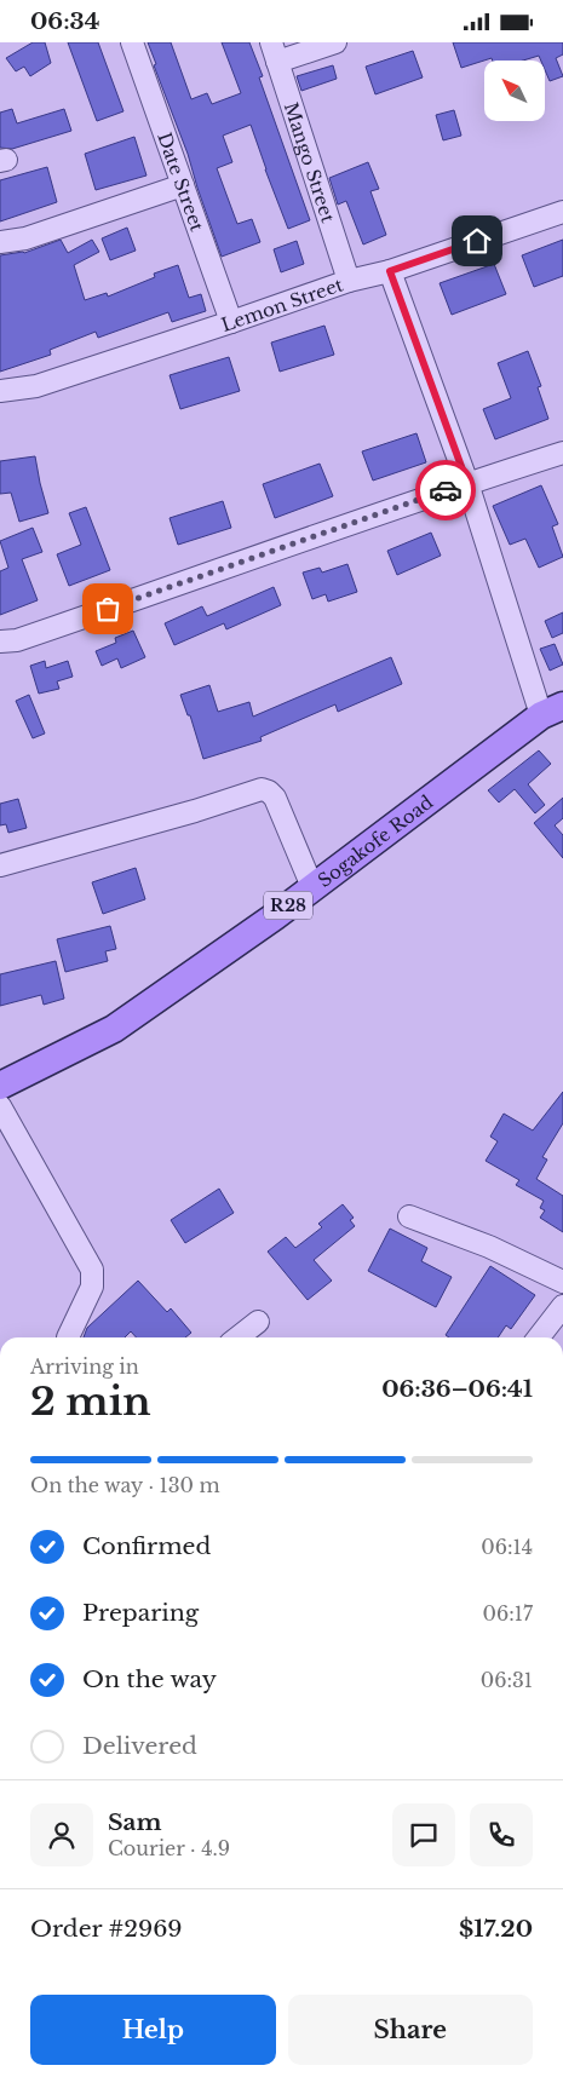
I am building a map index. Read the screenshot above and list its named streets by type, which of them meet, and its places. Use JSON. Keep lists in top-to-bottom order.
{
  "streets": {
    "main road": ["Sogakofe Road", "R28"],
    "street": ["Mango Street", "Date Street", "Lemon Street"]
  },
  "crossings": [
    ["Mango Street", "Lemon Street"],
    ["Date Street", "Lemon Street"]
  ],
  "north": "top left",
  "page": {
    "status": "06:34",
    "heading": ["2 min", "Arriving in", "06:36–06:41"],
    "panel": [
      "Sam",
      "Courier · 4.9",
      "Order #2969",
      "$17.20"
    ],
    "bar": "On the way · 130 m",
    "list": [
      ["Confirmed", "06:14"],
      ["Preparing", "06:17"],
      ["On the way", "06:31"],
      "Delivered"
    ],
    "buttons": ["Help", "Share"]
  }
}
